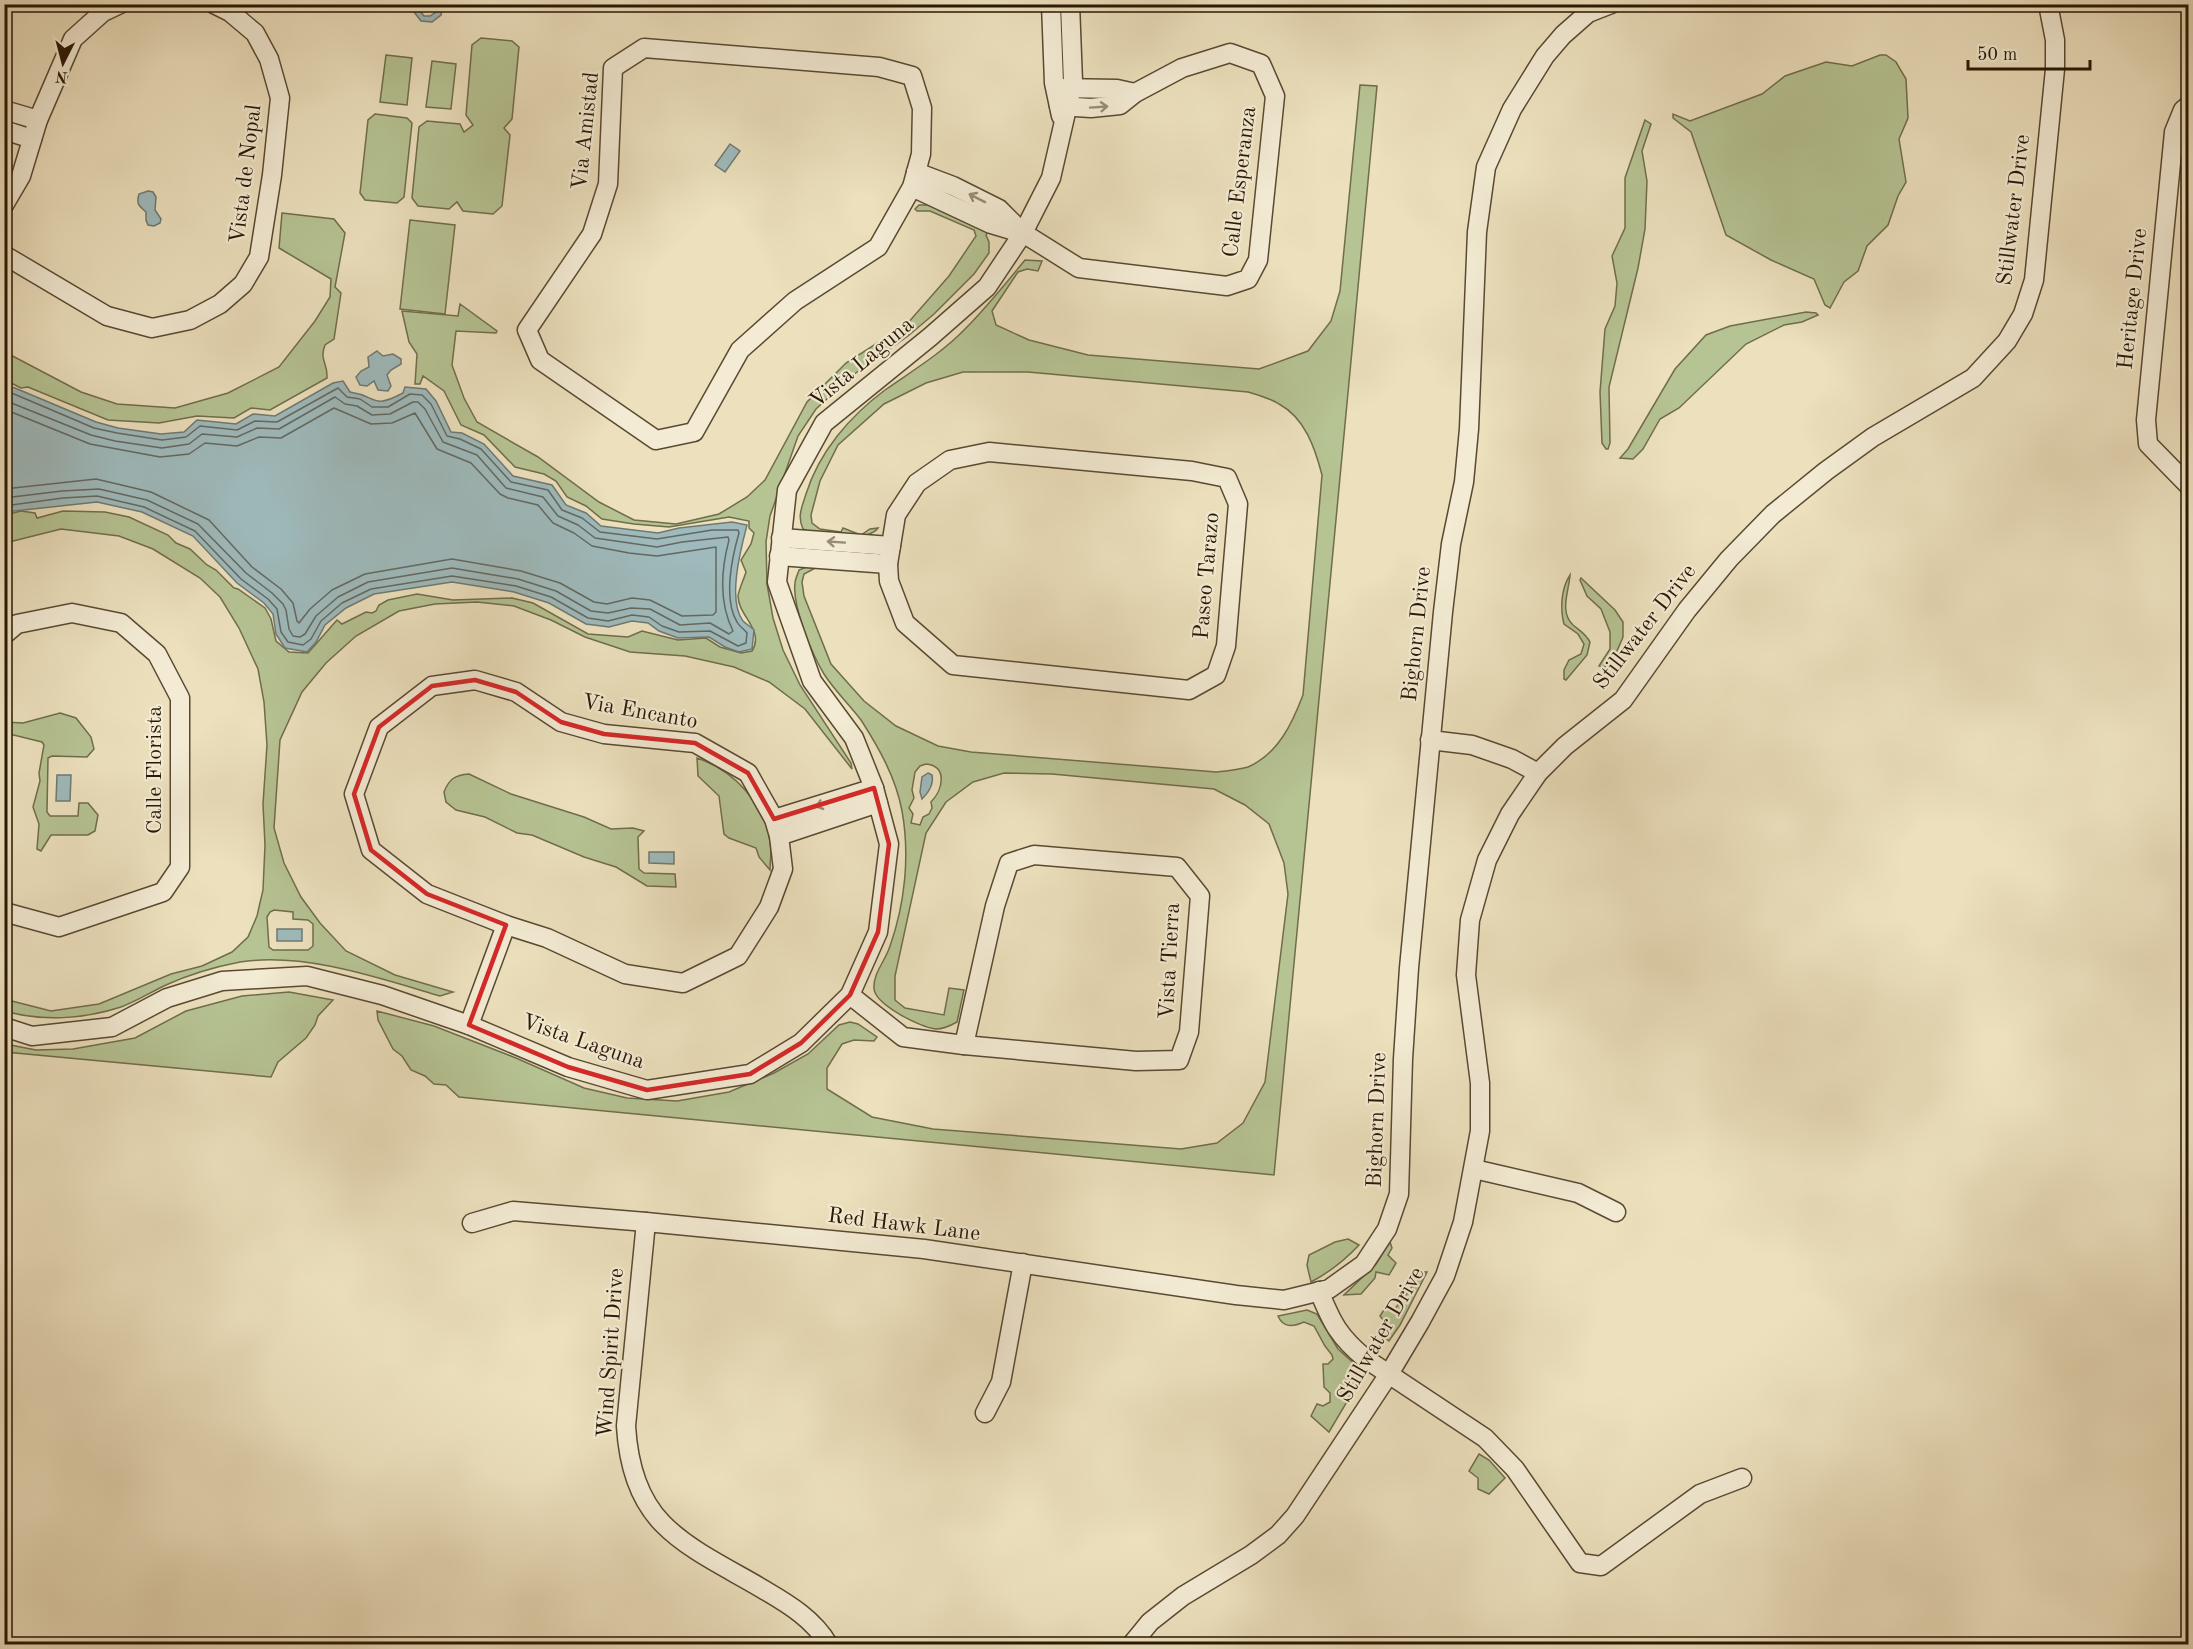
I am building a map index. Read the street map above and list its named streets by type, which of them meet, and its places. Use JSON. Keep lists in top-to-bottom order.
{
  "streets": {
    "street": [
      "Via Amistad",
      "Vista de Nopal",
      "Calle Esperanza",
      "Stillwater Drive",
      "Heritage Drive",
      "Vista Laguna",
      "Paseo Tarazo",
      "Bighorn Drive",
      "Via Encanto",
      "Calle Florista",
      "Vista Tierra",
      "Red Hawk Lane",
      "Wind Spirit Drive"
    ]
  },
  "crossings": [
    ["Via Amistad", "Calle Esperanza"],
    ["Calle Esperanza", "Vista Laguna"],
    ["Vista Laguna", "Vista Tierra"],
    ["Bighorn Drive", "Red Hawk Lane"],
    ["Red Hawk Lane", "Wind Spirit Drive"]
  ],
  "scale_bar": "50 m",
  "north": "bottom"
}
